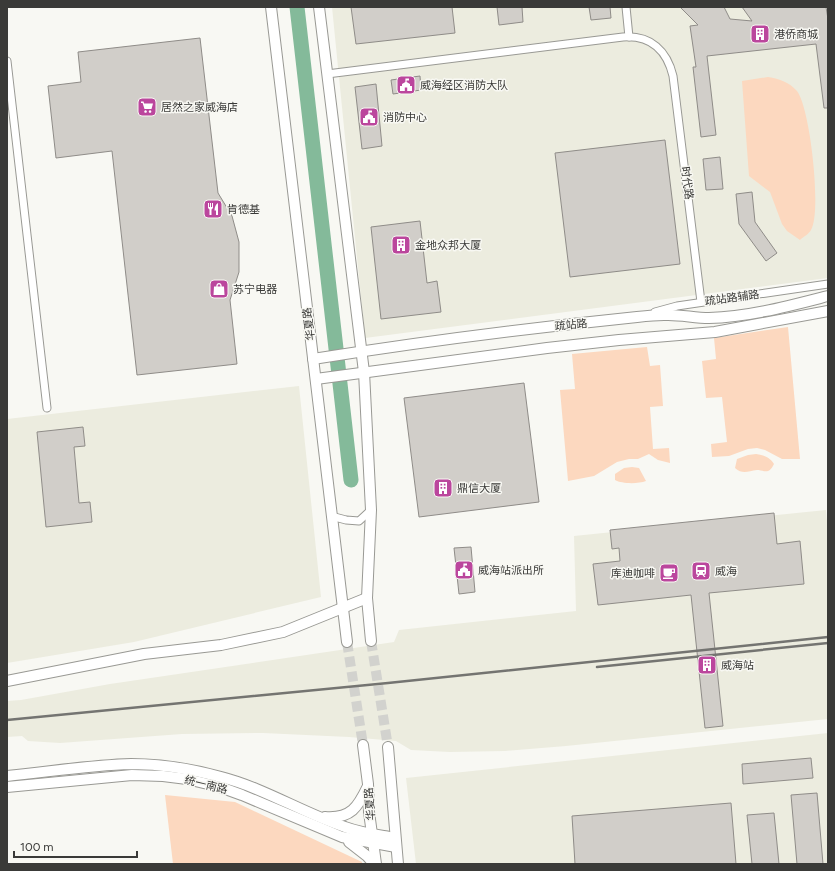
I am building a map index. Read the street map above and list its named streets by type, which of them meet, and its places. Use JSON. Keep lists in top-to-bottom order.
{
  "streets": {
    "main road": ["华夏路", "疏站路", "统一南路"],
    "street": ["时代路", "疏站路辅路"]
  },
  "crossings": [
    ["时代路", "疏站路辅路"],
    ["疏站路辅路", "疏站路"],
    ["华夏路", "疏站路"],
    ["华夏路", "统一南路"]
  ],
  "places": {
    "building": [
      "港侨商城",
      "金地众邦大厦",
      "鼎信大厦",
      "威海站"
    ],
    "public building": ["威海经区消防大队", "消防中心", "威海站派出所"],
    "supermarket": ["居然之家威海店"],
    "restaurant": ["肯德基"],
    "shop": ["苏宁电器"],
    "station": ["威海"],
    "cafe": ["库迪咖啡"]
  },
  "scale_bar": "100 m"
}
